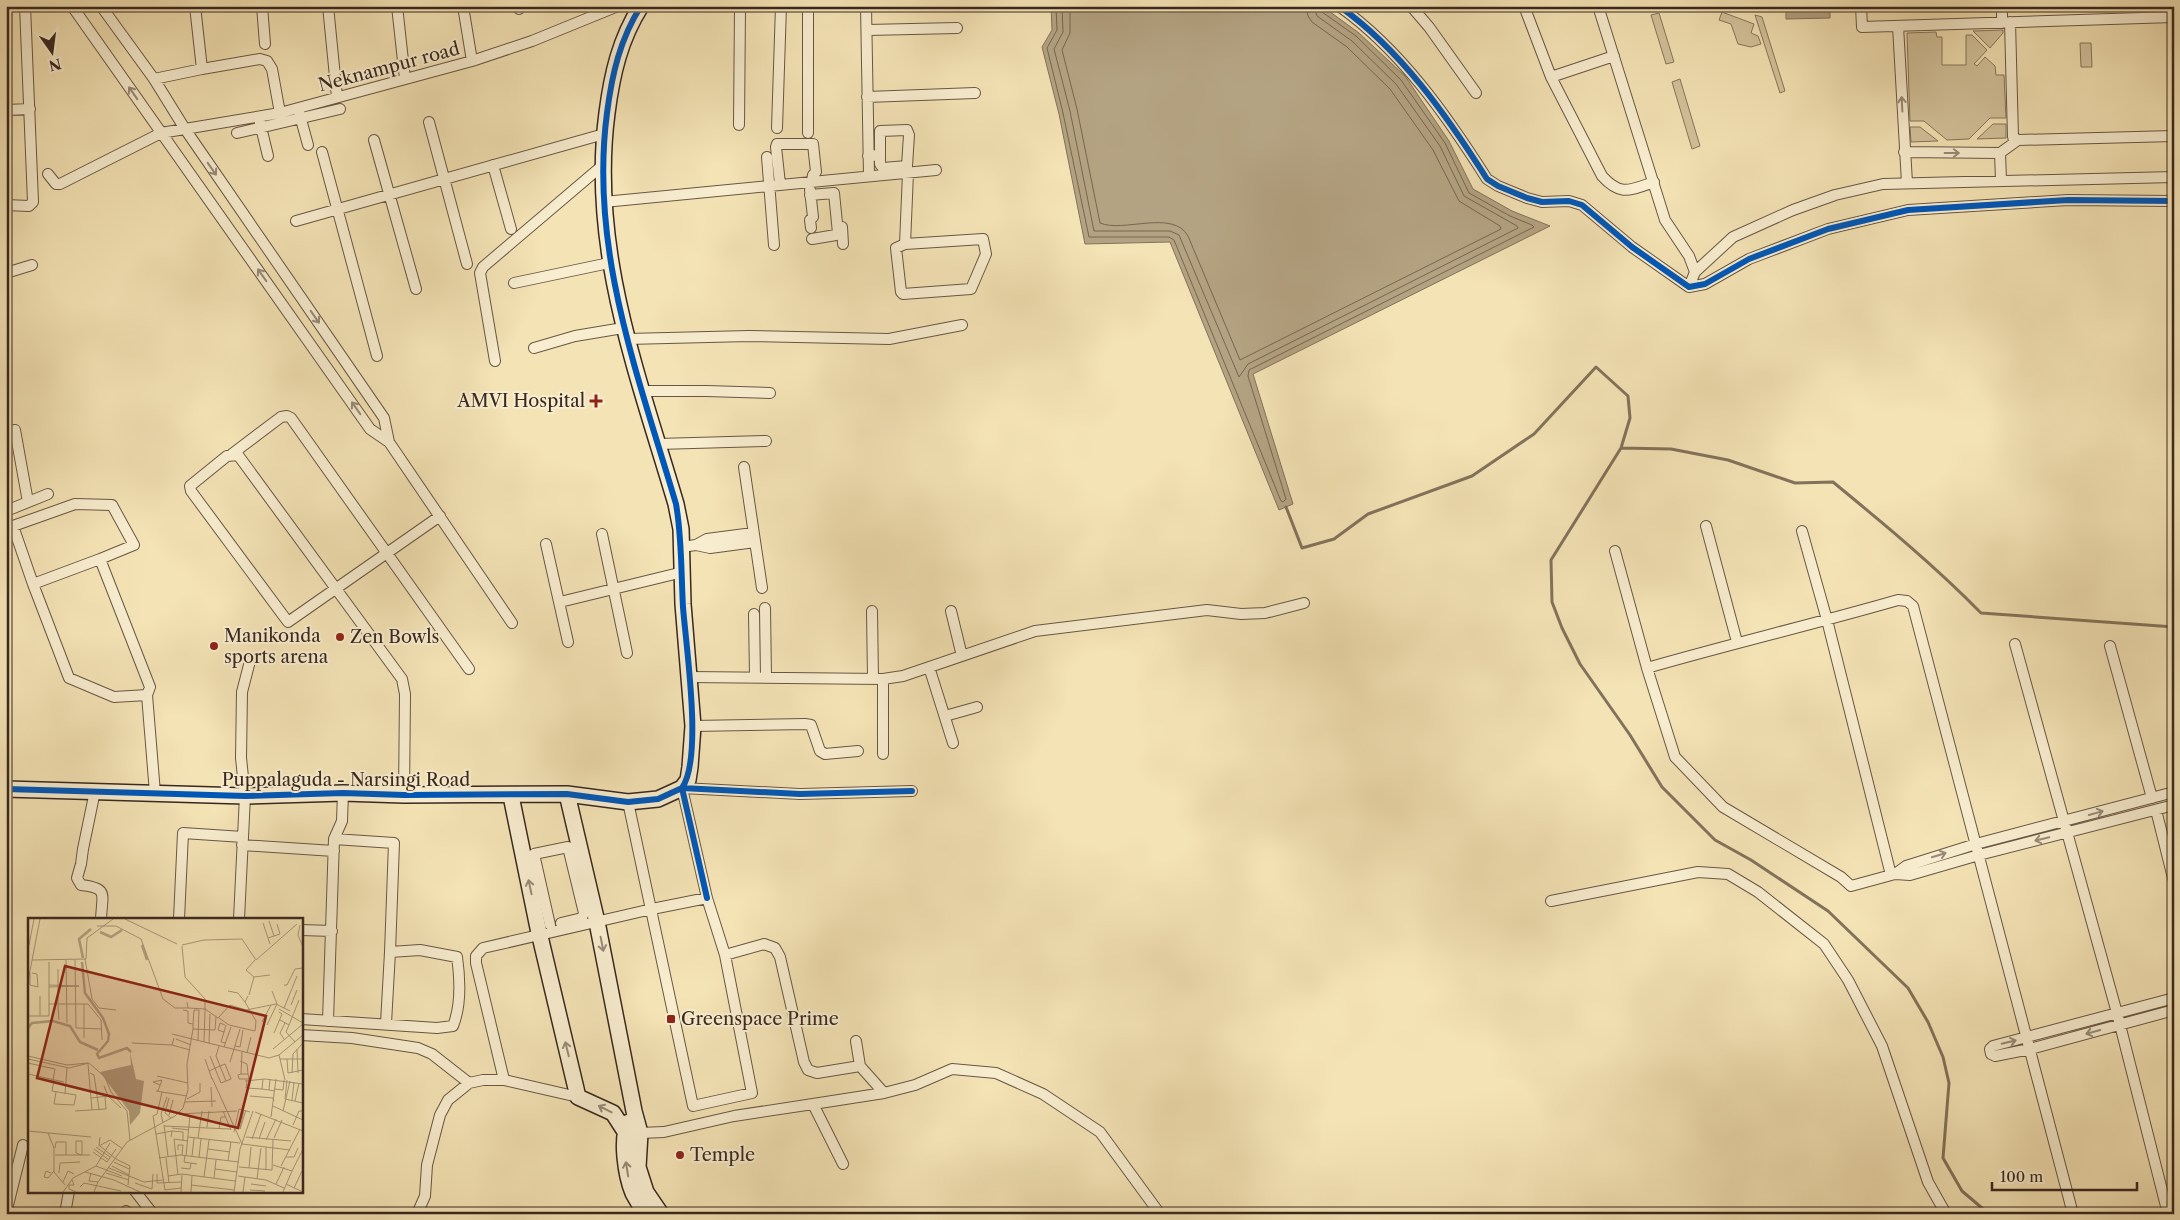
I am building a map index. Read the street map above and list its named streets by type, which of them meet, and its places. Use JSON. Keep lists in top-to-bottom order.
{
  "streets": {
    "street": ["Neknampur road", "Puppalaguda - Narsingi Road"]
  },
  "places": {
    "health": ["AMVI Hospital"],
    "other": ["Zen Bowls", "Manikonda sports arena", "Temple"],
    "transit": ["Greenspace Prime"]
  },
  "scale_bar": "100 m",
  "north": "bottom"
}
